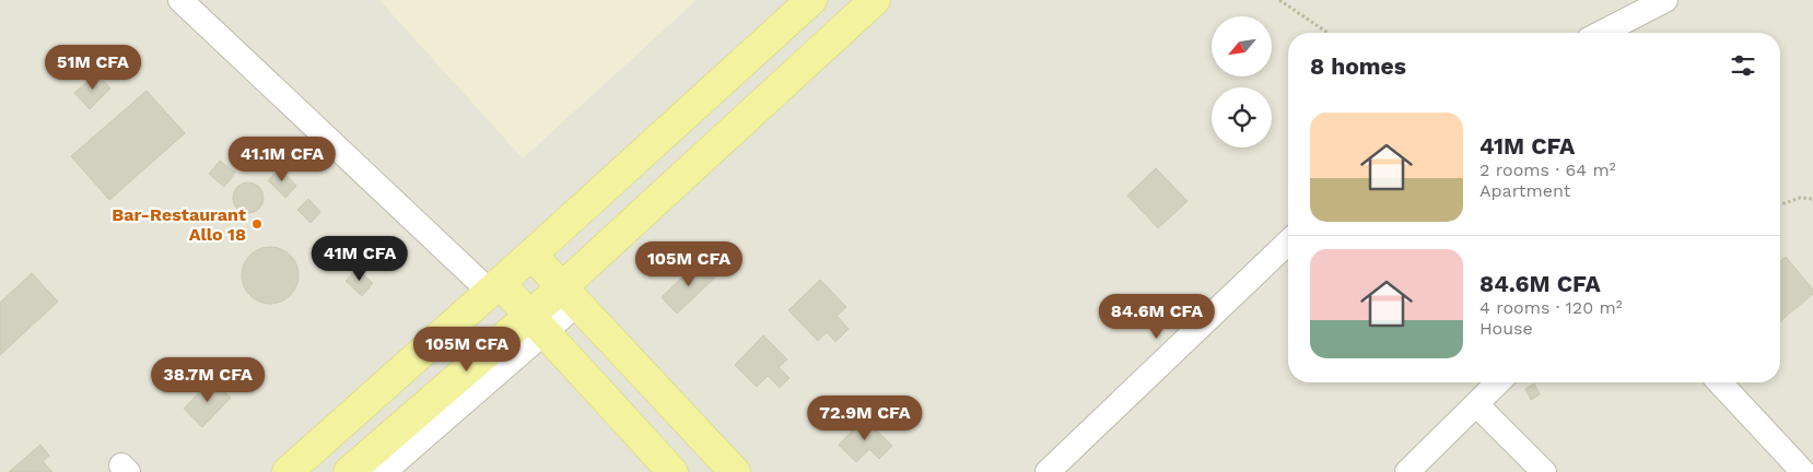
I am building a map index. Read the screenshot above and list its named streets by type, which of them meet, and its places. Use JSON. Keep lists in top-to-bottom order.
{
  "places": ["Bar-Restaurant Allo 18"],
  "north": "bottom left",
  "page": {
    "heading": "8 homes",
    "price": [
      "51M CFA",
      "41.1M CFA",
      "41M CFA",
      "105M CFA",
      "84.6M CFA",
      "105M CFA",
      "38.7M CFA",
      "72.9M CFA"
    ],
    "list": [
      {
        "name": "41M CFA",
        "note": "2 rooms · 64 m² · Apartment"
      },
      {
        "name": "84.6M CFA",
        "note": "4 rooms · 120 m² · House"
      }
    ]
  }
}
